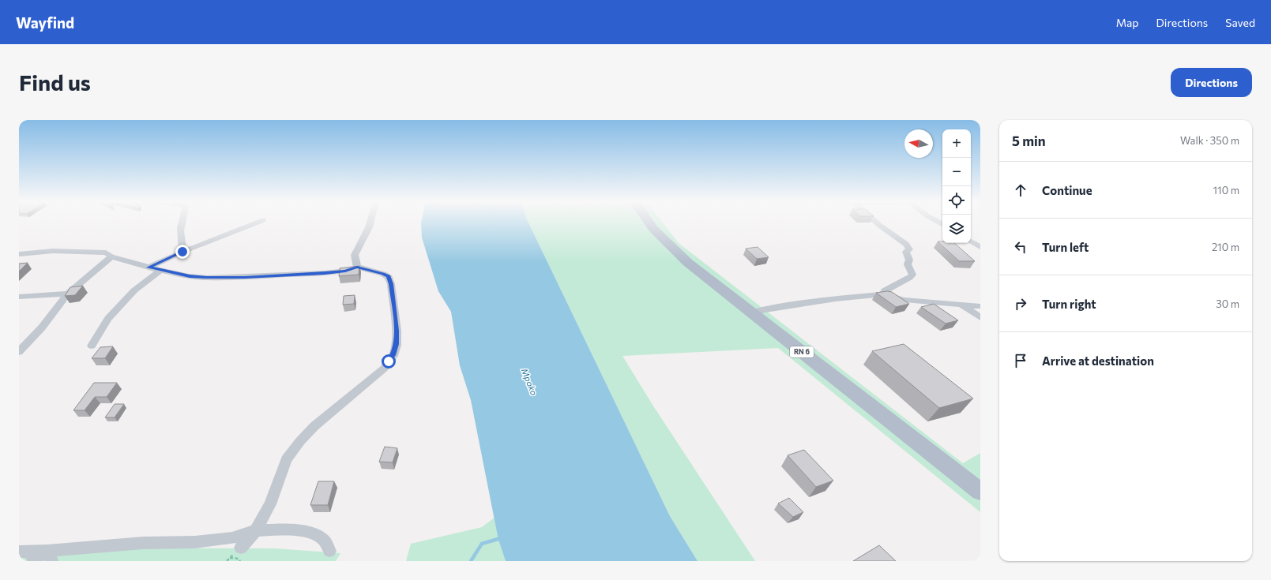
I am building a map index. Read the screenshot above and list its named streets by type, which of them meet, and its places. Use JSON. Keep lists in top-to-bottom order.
{
  "streets": {
    "main road": ["RN 6"]
  },
  "water": ["Mpoko"],
  "north": "left",
  "page": {
    "header": "Wayfind",
    "nav": ["Map", "Directions", "Saved"],
    "buttons": "Directions",
    "title": "Find us",
    "heading": ["5 min", "Walk · 350 m"],
    "map_buttons": ["+", "−"],
    "list": [
      ["Continue", "110 m"],
      ["Turn left", "210 m"],
      ["Turn right", "30 m"],
      "Arrive at destination"
    ]
  }
}
